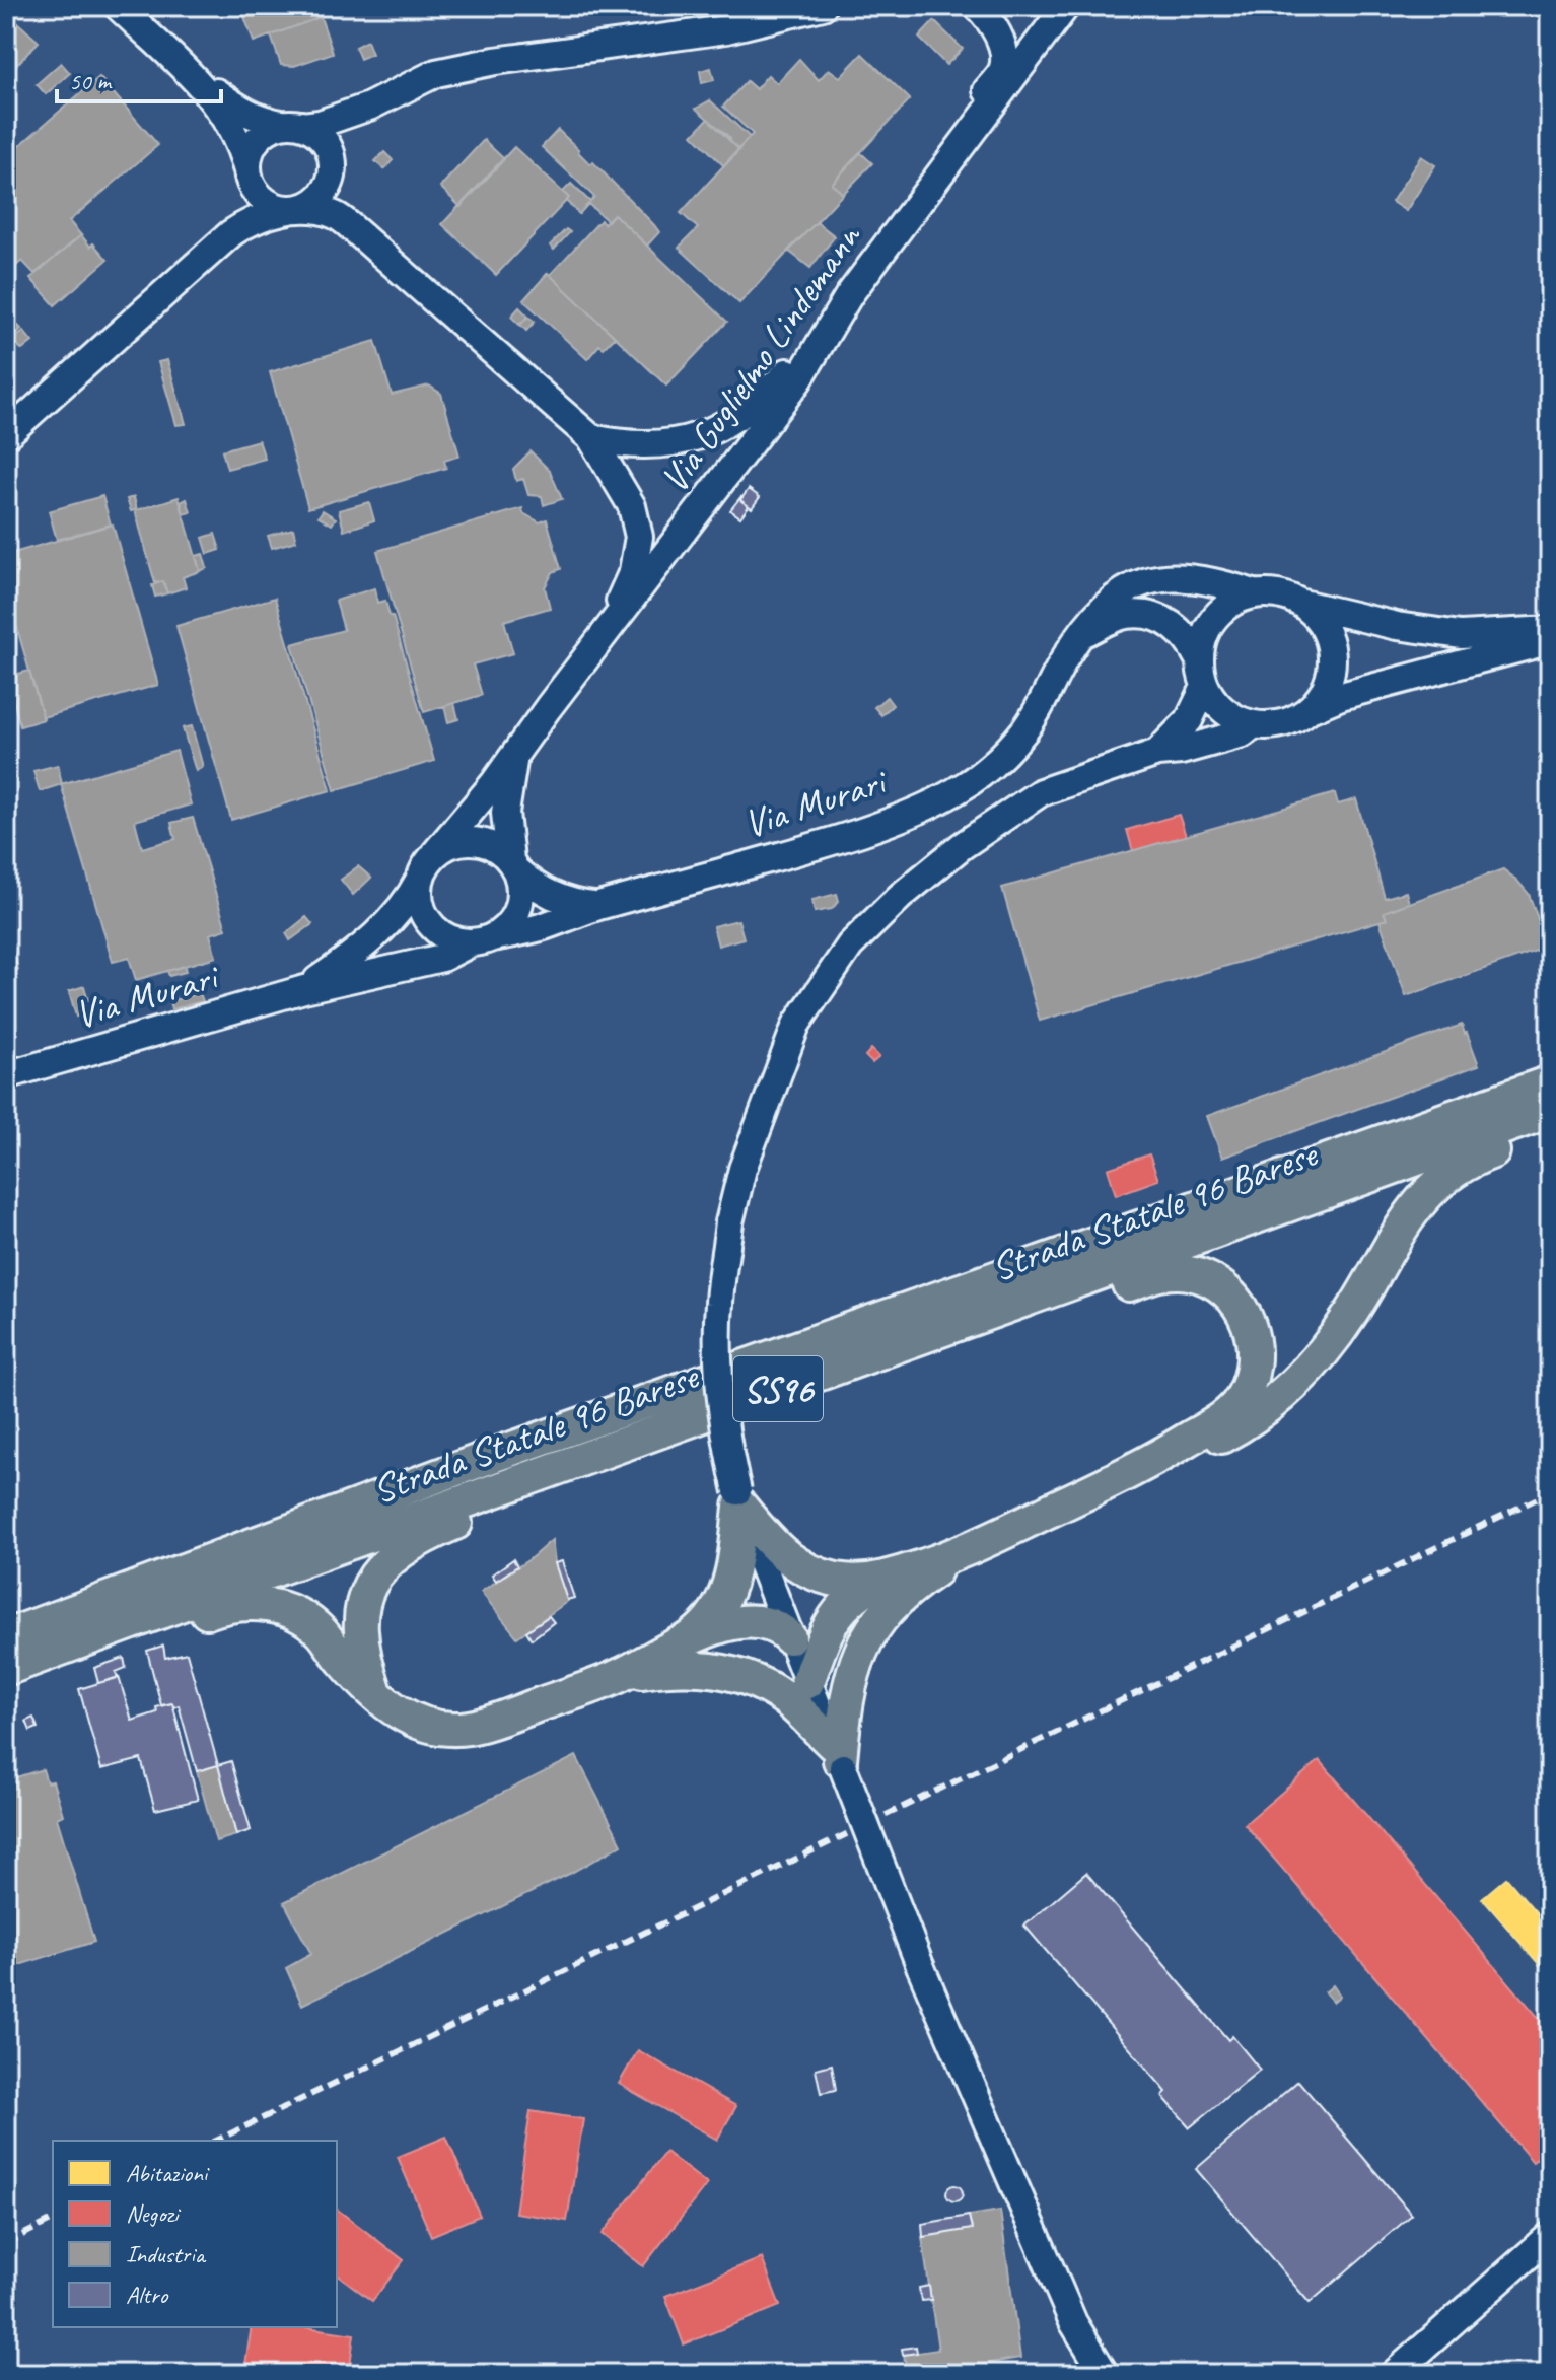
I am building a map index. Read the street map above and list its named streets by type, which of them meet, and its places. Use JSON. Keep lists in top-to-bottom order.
{
  "streets": {
    "main road": ["Strada Statale 96 Barese", "SS96"],
    "street": ["Via Guglielmo Lindemann", "Via Murari"]
  },
  "crossings": [
    ["Via Guglielmo Lindemann", "Via Murari"]
  ],
  "legend": [
    "Abitazioni",
    "Negozi",
    "Industria",
    "Altro"
  ],
  "scale_bar": "50 m"
}
